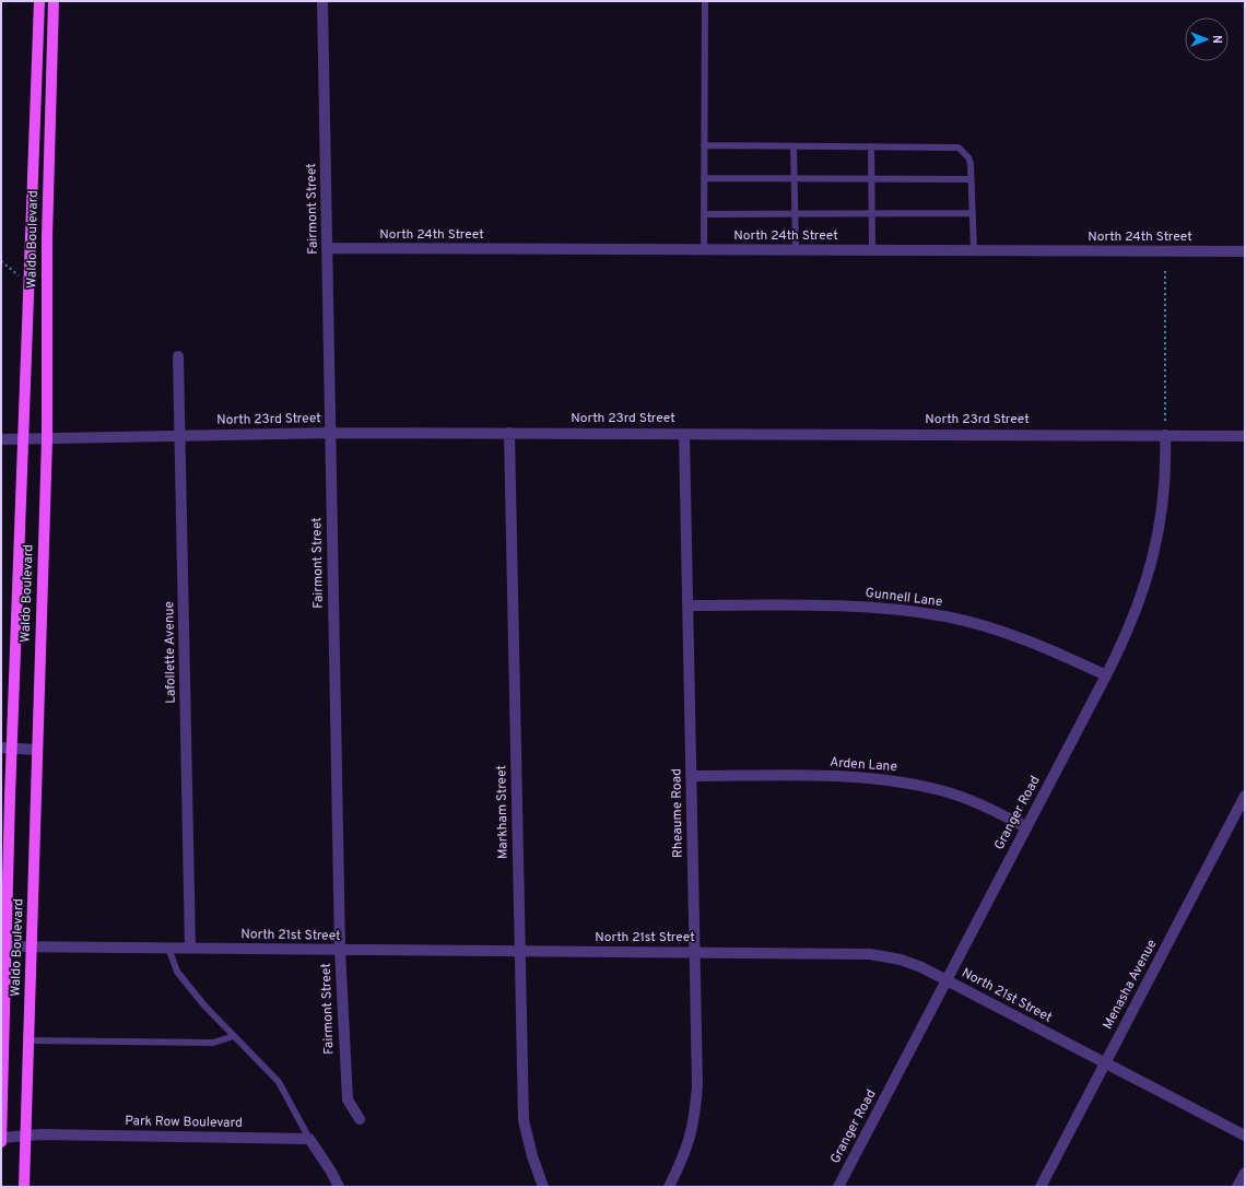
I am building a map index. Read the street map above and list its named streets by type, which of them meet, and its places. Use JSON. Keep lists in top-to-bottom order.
{
  "streets": {
    "main road": ["Waldo Boulevard"],
    "street": [
      "Fairmont Street",
      "North 24th Street",
      "North 23rd Street",
      "Gunnell Lane",
      "Lafollette Avenue",
      "Arden Lane",
      "Markham Street",
      "Rheaume Road",
      "Granger Road",
      "North 21st Street",
      "Menasha Avenue",
      "Park Row Boulevard"
    ]
  },
  "crossings": [
    ["Fairmont Street", "North 24th Street"],
    ["Fairmont Street", "North 23rd Street"],
    ["Fairmont Street", "North 21st Street"],
    ["Waldo Boulevard", "North 23rd Street"],
    ["Waldo Boulevard", "North 21st Street"],
    ["Waldo Boulevard", "Park Row Boulevard"],
    ["North 23rd Street", "Lafollette Avenue"],
    ["North 23rd Street", "Markham Street"],
    ["North 23rd Street", "Rheaume Road"],
    ["North 23rd Street", "Granger Road"],
    ["Gunnell Lane", "Rheaume Road"],
    ["Gunnell Lane", "Granger Road"],
    ["Lafollette Avenue", "North 21st Street"],
    ["Arden Lane", "Rheaume Road"],
    ["Arden Lane", "Granger Road"],
    ["Markham Street", "North 21st Street"],
    ["Rheaume Road", "North 21st Street"],
    ["Granger Road", "North 21st Street"],
    ["North 21st Street", "Menasha Avenue"]
  ],
  "north": "right"
}
